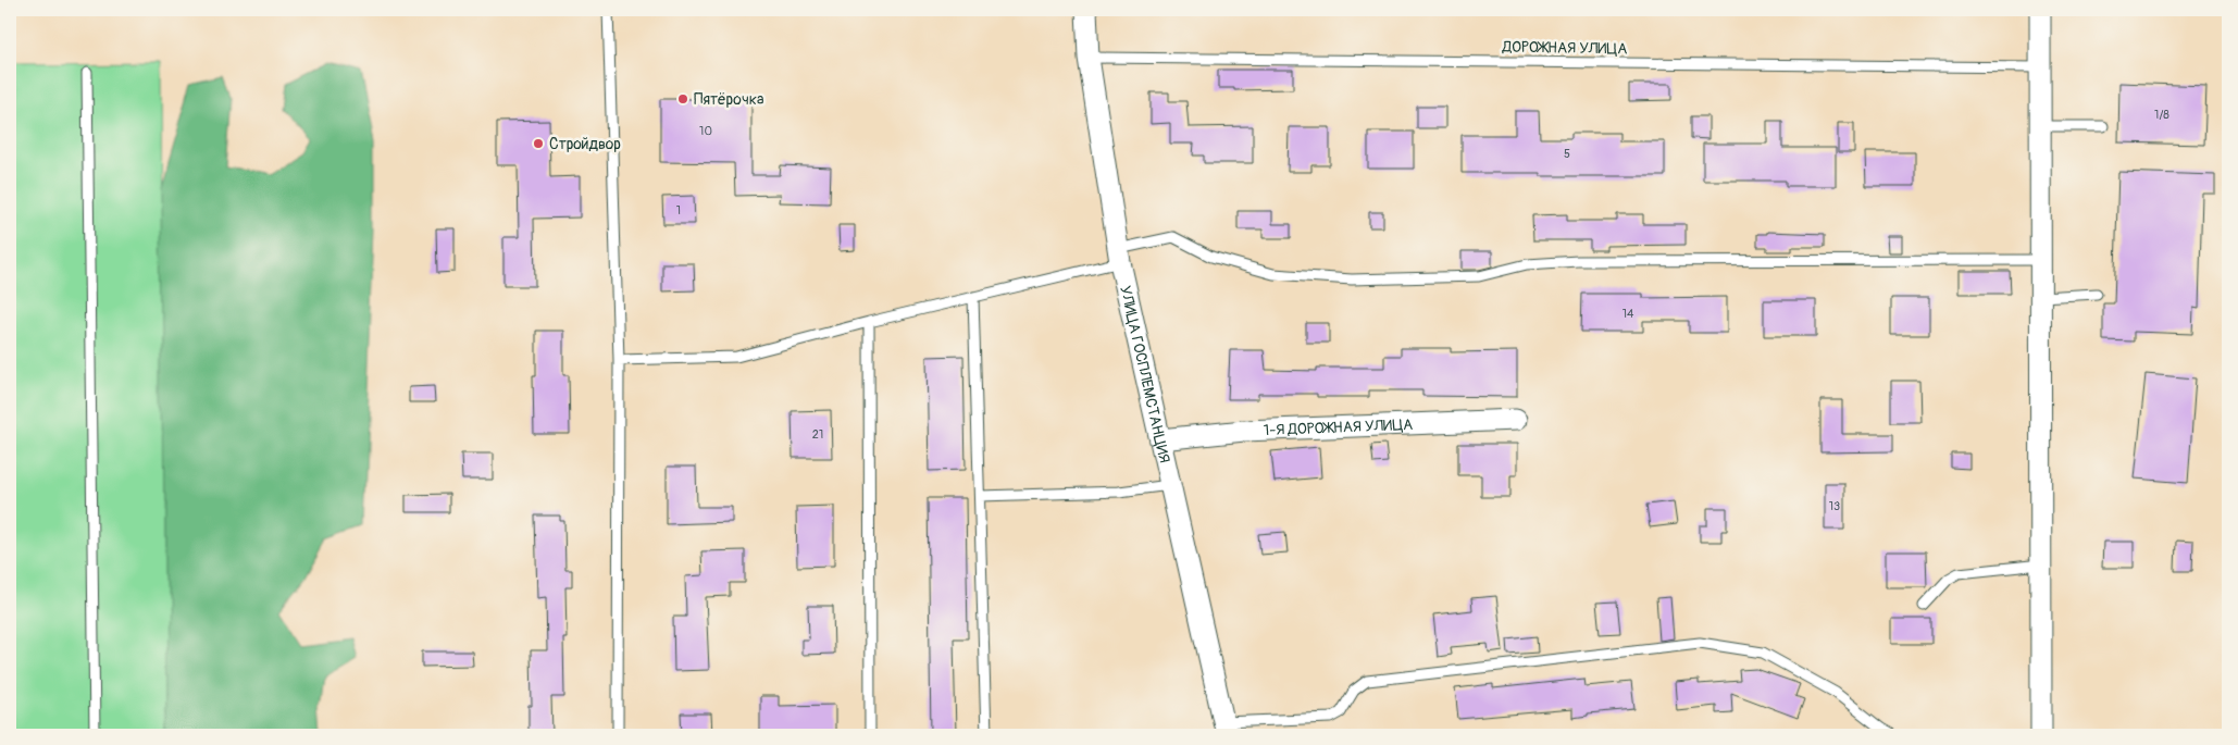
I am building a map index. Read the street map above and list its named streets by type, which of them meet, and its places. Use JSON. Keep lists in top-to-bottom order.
{
  "streets": {
    "street": ["УЛИЦА ГОСПЛЕМСТАНЦИЯ", "1-Я ДОРОЖНАЯ УЛИЦА"],
    "lane": ["ДОРОЖНАЯ УЛИЦА"]
  },
  "crossings": [
    ["ДОРОЖНАЯ УЛИЦА", "УЛИЦА ГОСПЛЕМСТАНЦИЯ"],
    ["УЛИЦА ГОСПЛЕМСТАНЦИЯ", "1-Я ДОРОЖНАЯ УЛИЦА"]
  ],
  "places": ["Пятёрочка", "Стройдвор"],
  "house_numbers": [
    "1/8",
    "10",
    "5",
    "1",
    "14",
    "21",
    "13"
  ]
}
